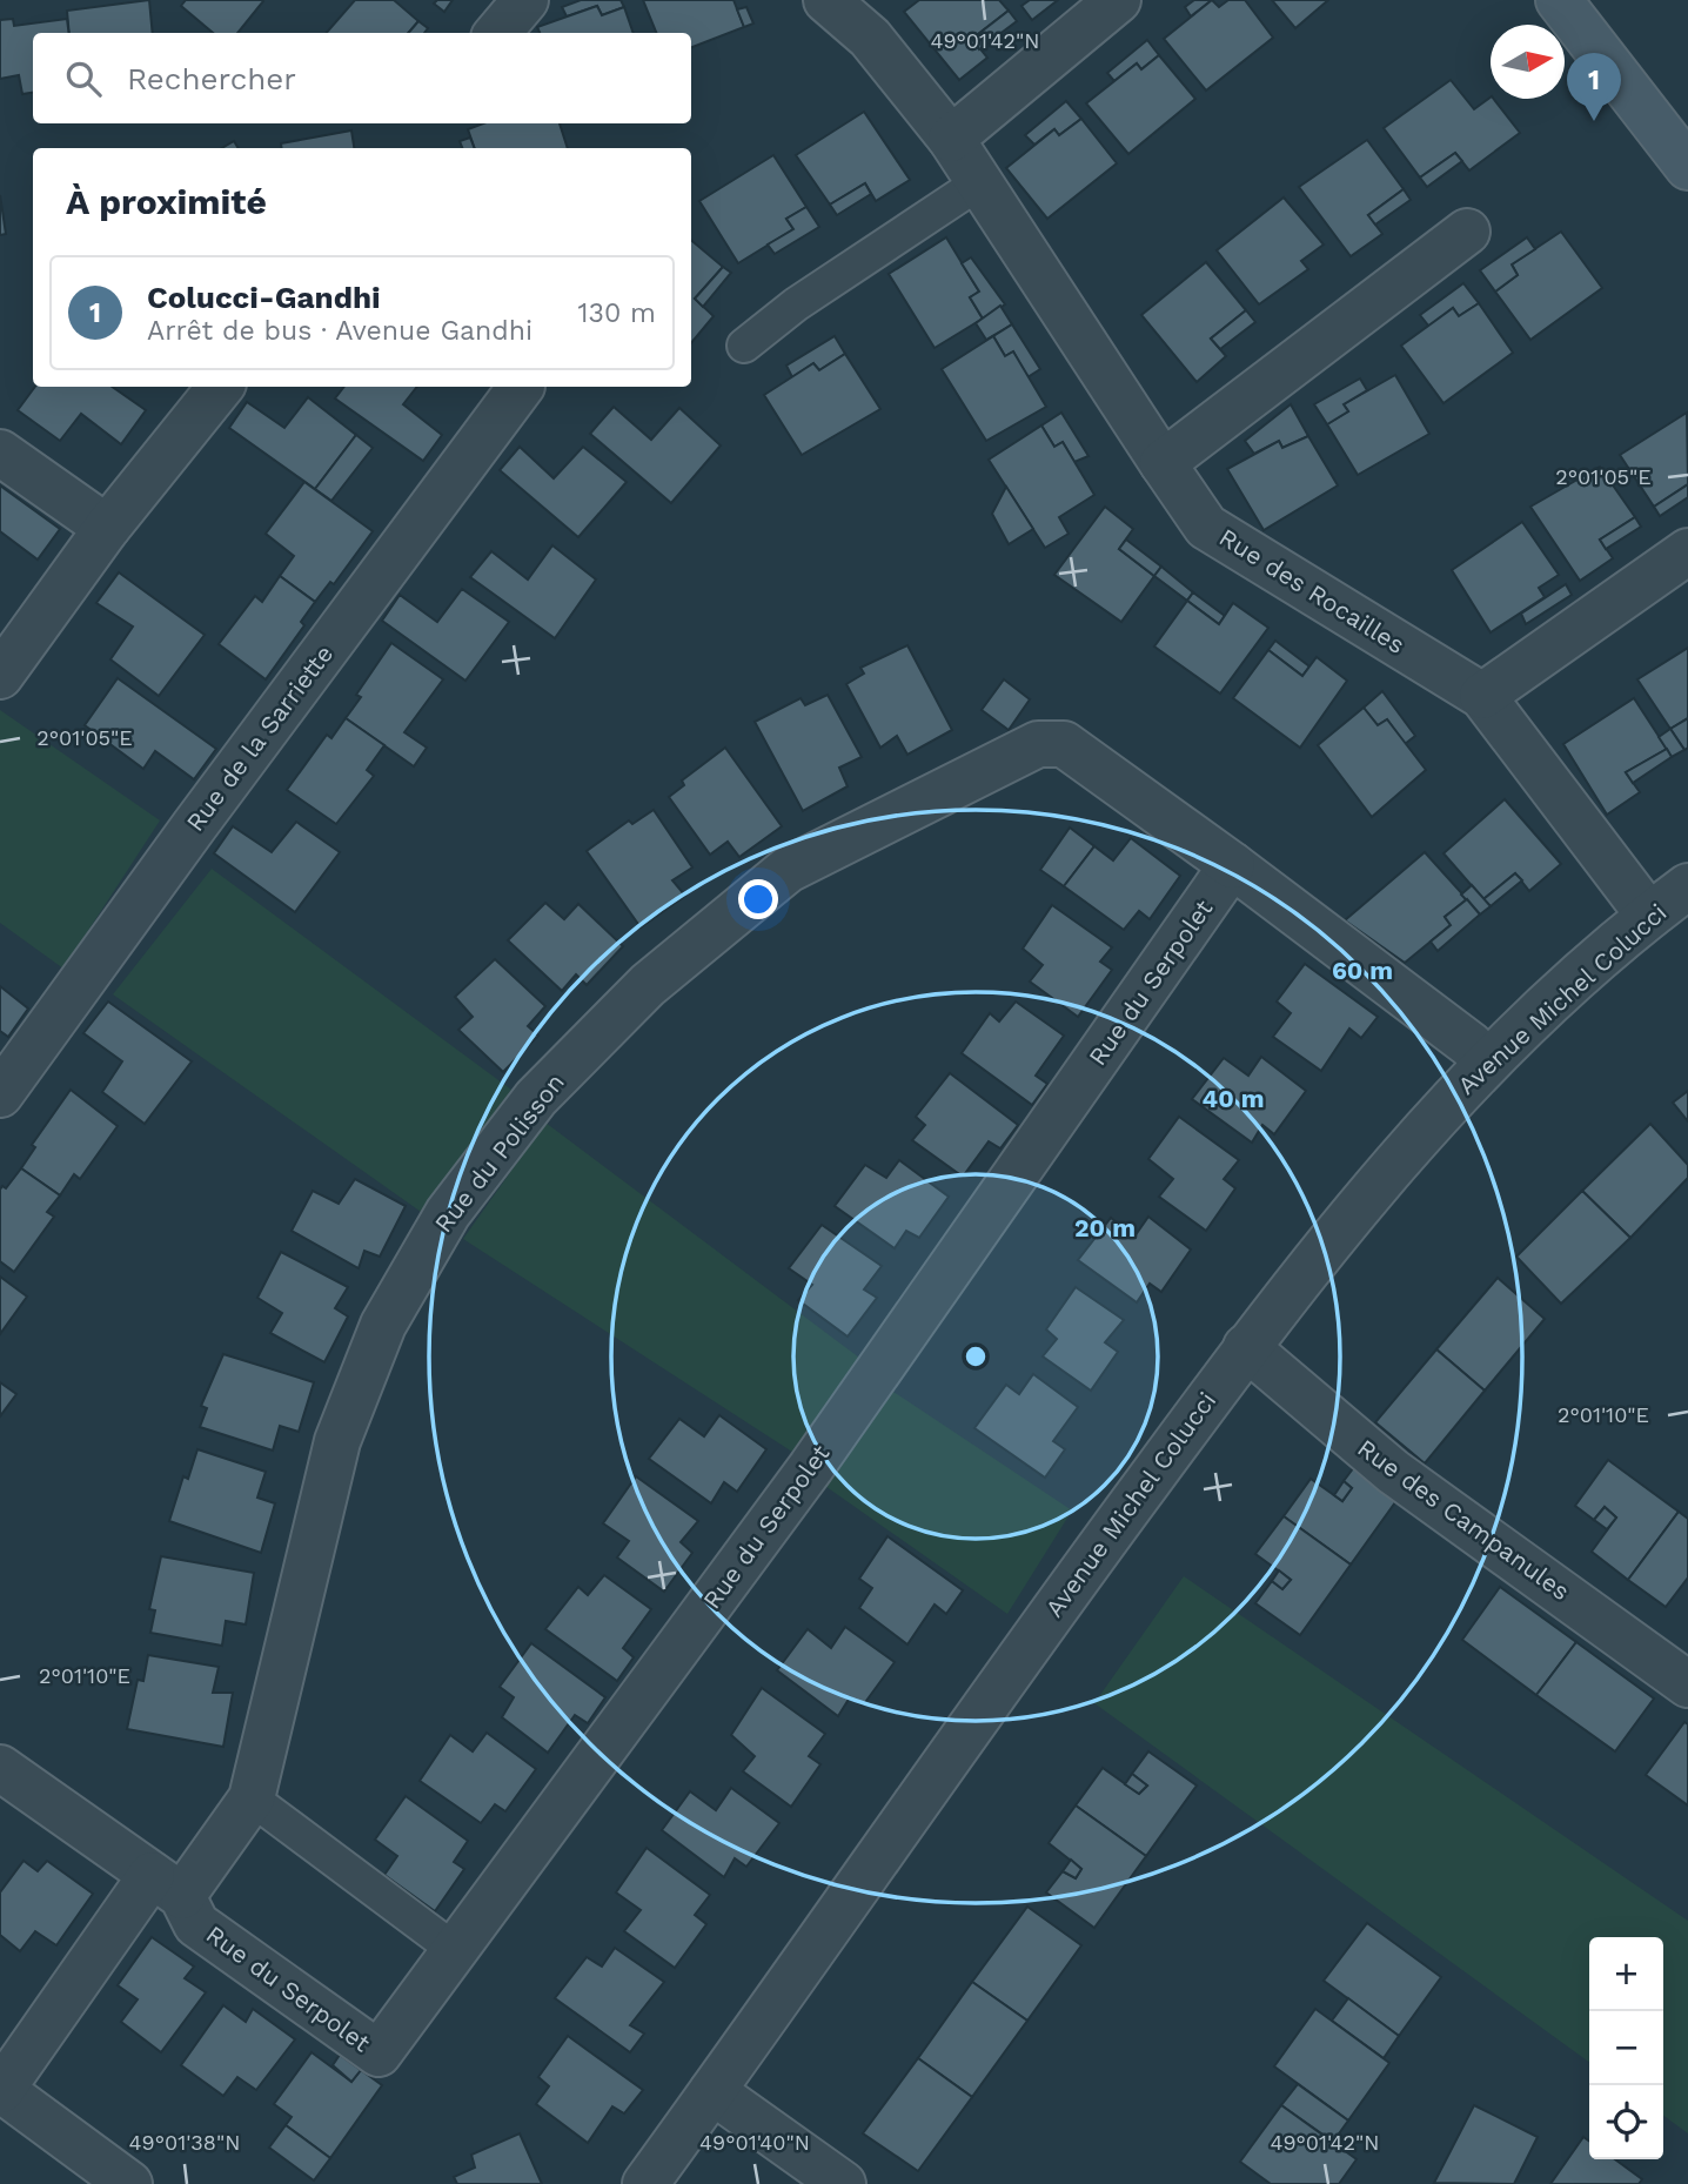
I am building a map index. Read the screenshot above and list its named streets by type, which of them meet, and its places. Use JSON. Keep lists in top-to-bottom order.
{
  "streets": {
    "street": [
      "Rue des Rocailles",
      "Rue de la Sarriette",
      "Rue du Serpolet",
      "Avenue Michel Colucci",
      "Rue du Polisson",
      "Rue des Campanules"
    ]
  },
  "crossings": [
    ["Rue des Rocailles", "Avenue Michel Colucci"],
    ["Rue du Serpolet", "Rue du Polisson"],
    ["Avenue Michel Colucci", "Rue des Campanules"]
  ],
  "north": "right",
  "page": {
    "search": "Rechercher",
    "pins": "1",
    "heading": "À proximité",
    "list": [
      {
        "mark": "1",
        "name": "Colucci-Gandhi",
        "note": "Arrêt de bus · Avenue Gandhi",
        "value": "130 m"
      }
    ],
    "map_buttons": ["+", "−"]
  },
  "coordinates": [
    "49°01'42\"N",
    "2°01'05\"E",
    "2°01'10\"E",
    "49°01'38\"N",
    "49°01'40\"N"
  ],
  "rings": ["60 m", "40 m", "20 m"]
}
